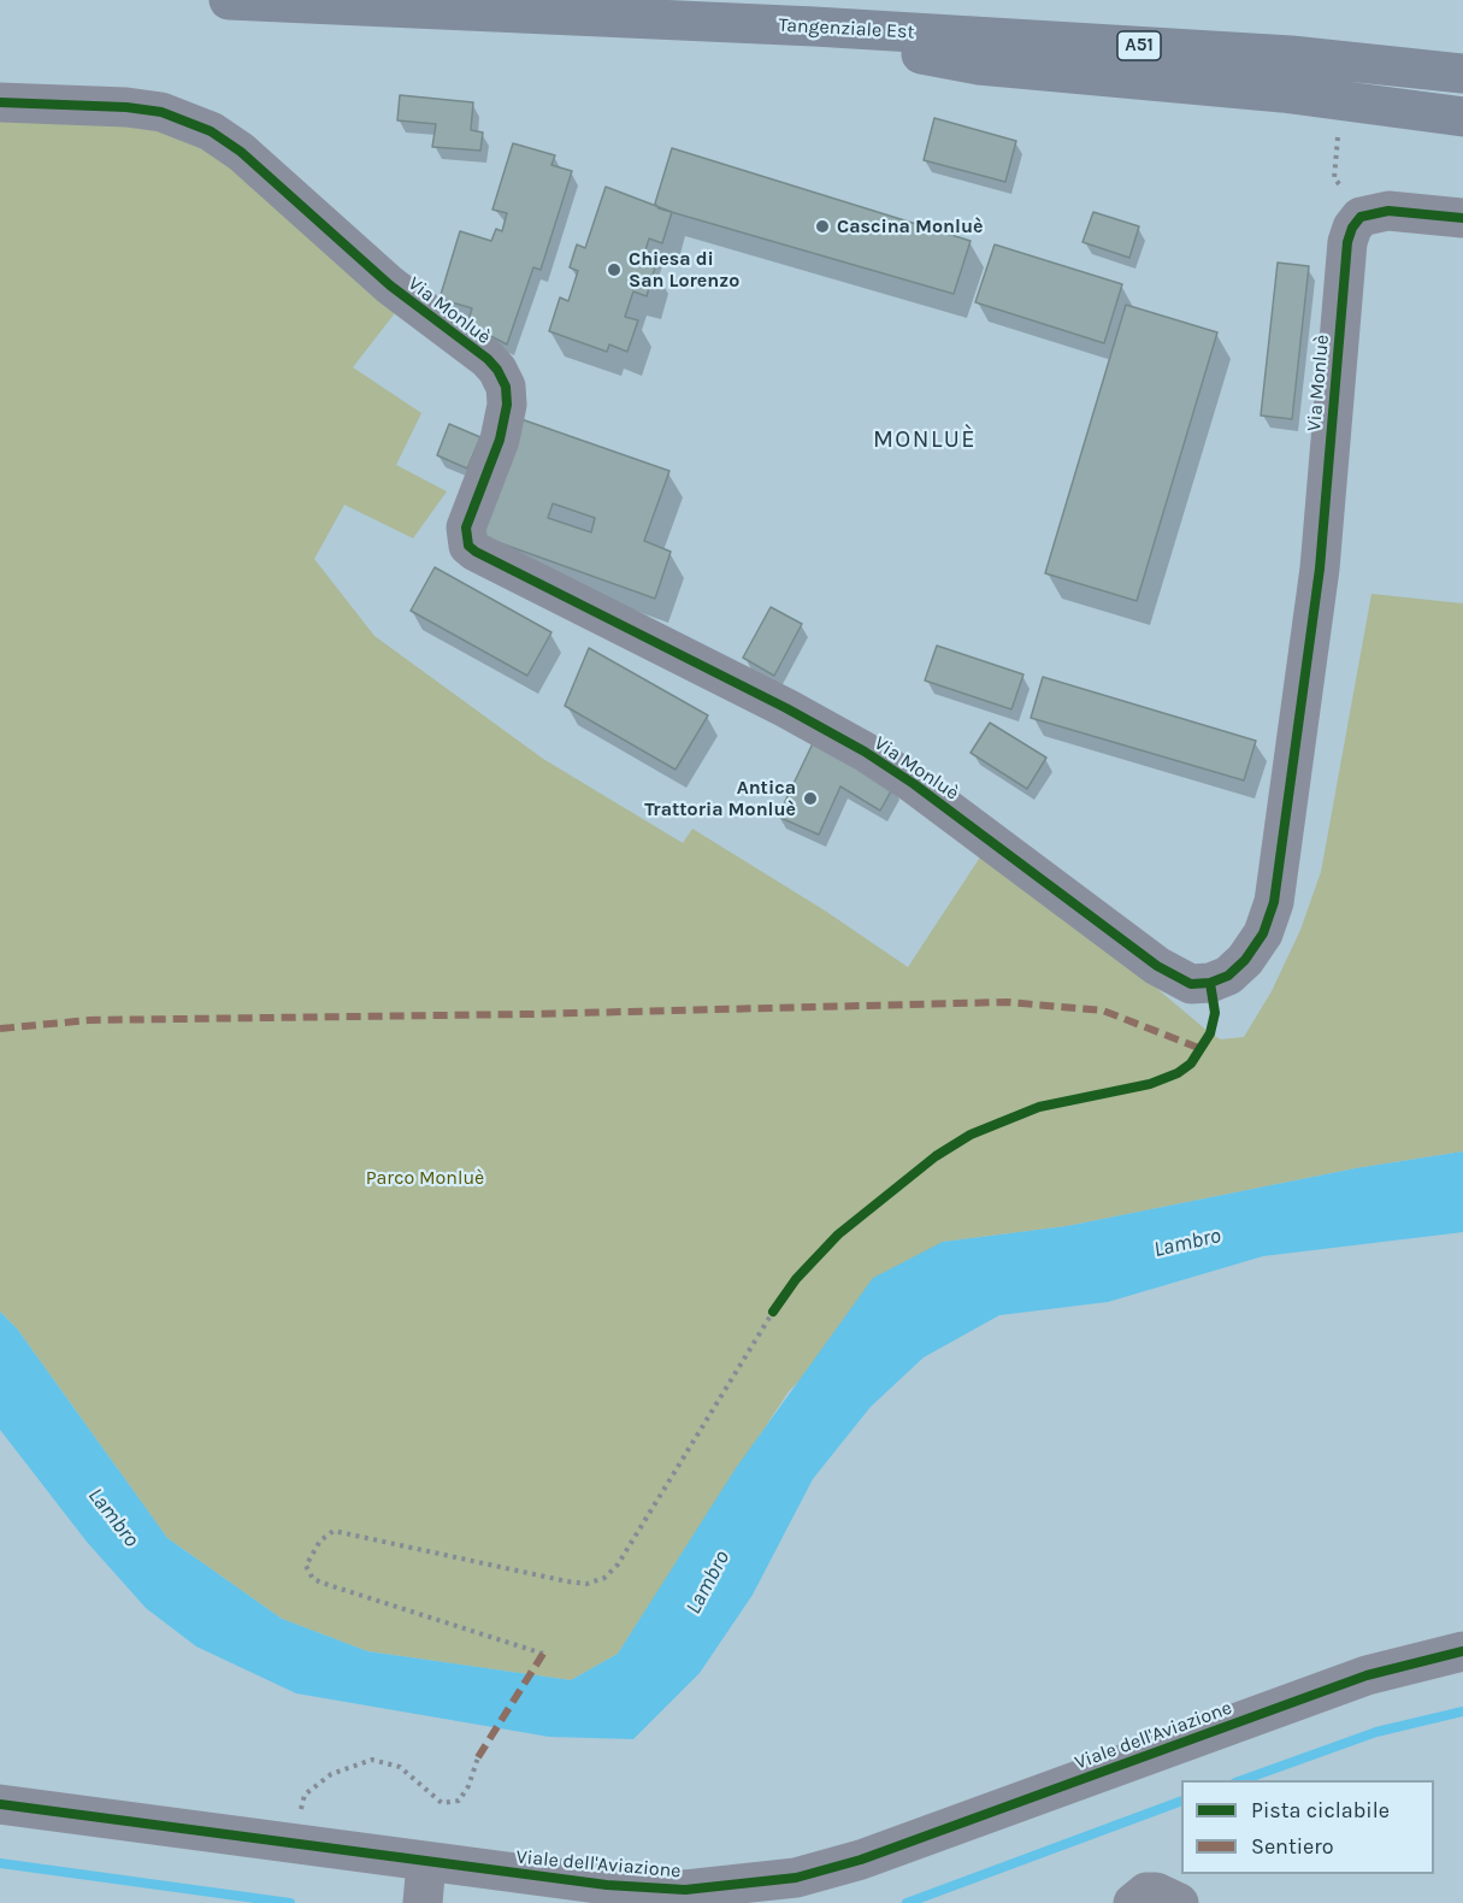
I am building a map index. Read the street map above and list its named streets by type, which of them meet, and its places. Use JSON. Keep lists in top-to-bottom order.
{
  "streets": {
    "highway": ["Tangenziale Est", "A51"],
    "street": ["Via Monluè", "Viale dell'Aviazione"]
  },
  "districts": ["MONLUÈ"],
  "water": ["Lambro"],
  "parks": ["Parco Monluè"],
  "places": ["Cascina Monluè", "Chiesa di San Lorenzo", "Antica Trattoria Monluè"],
  "legend": ["Pista ciclabile", "Sentiero"]
}
